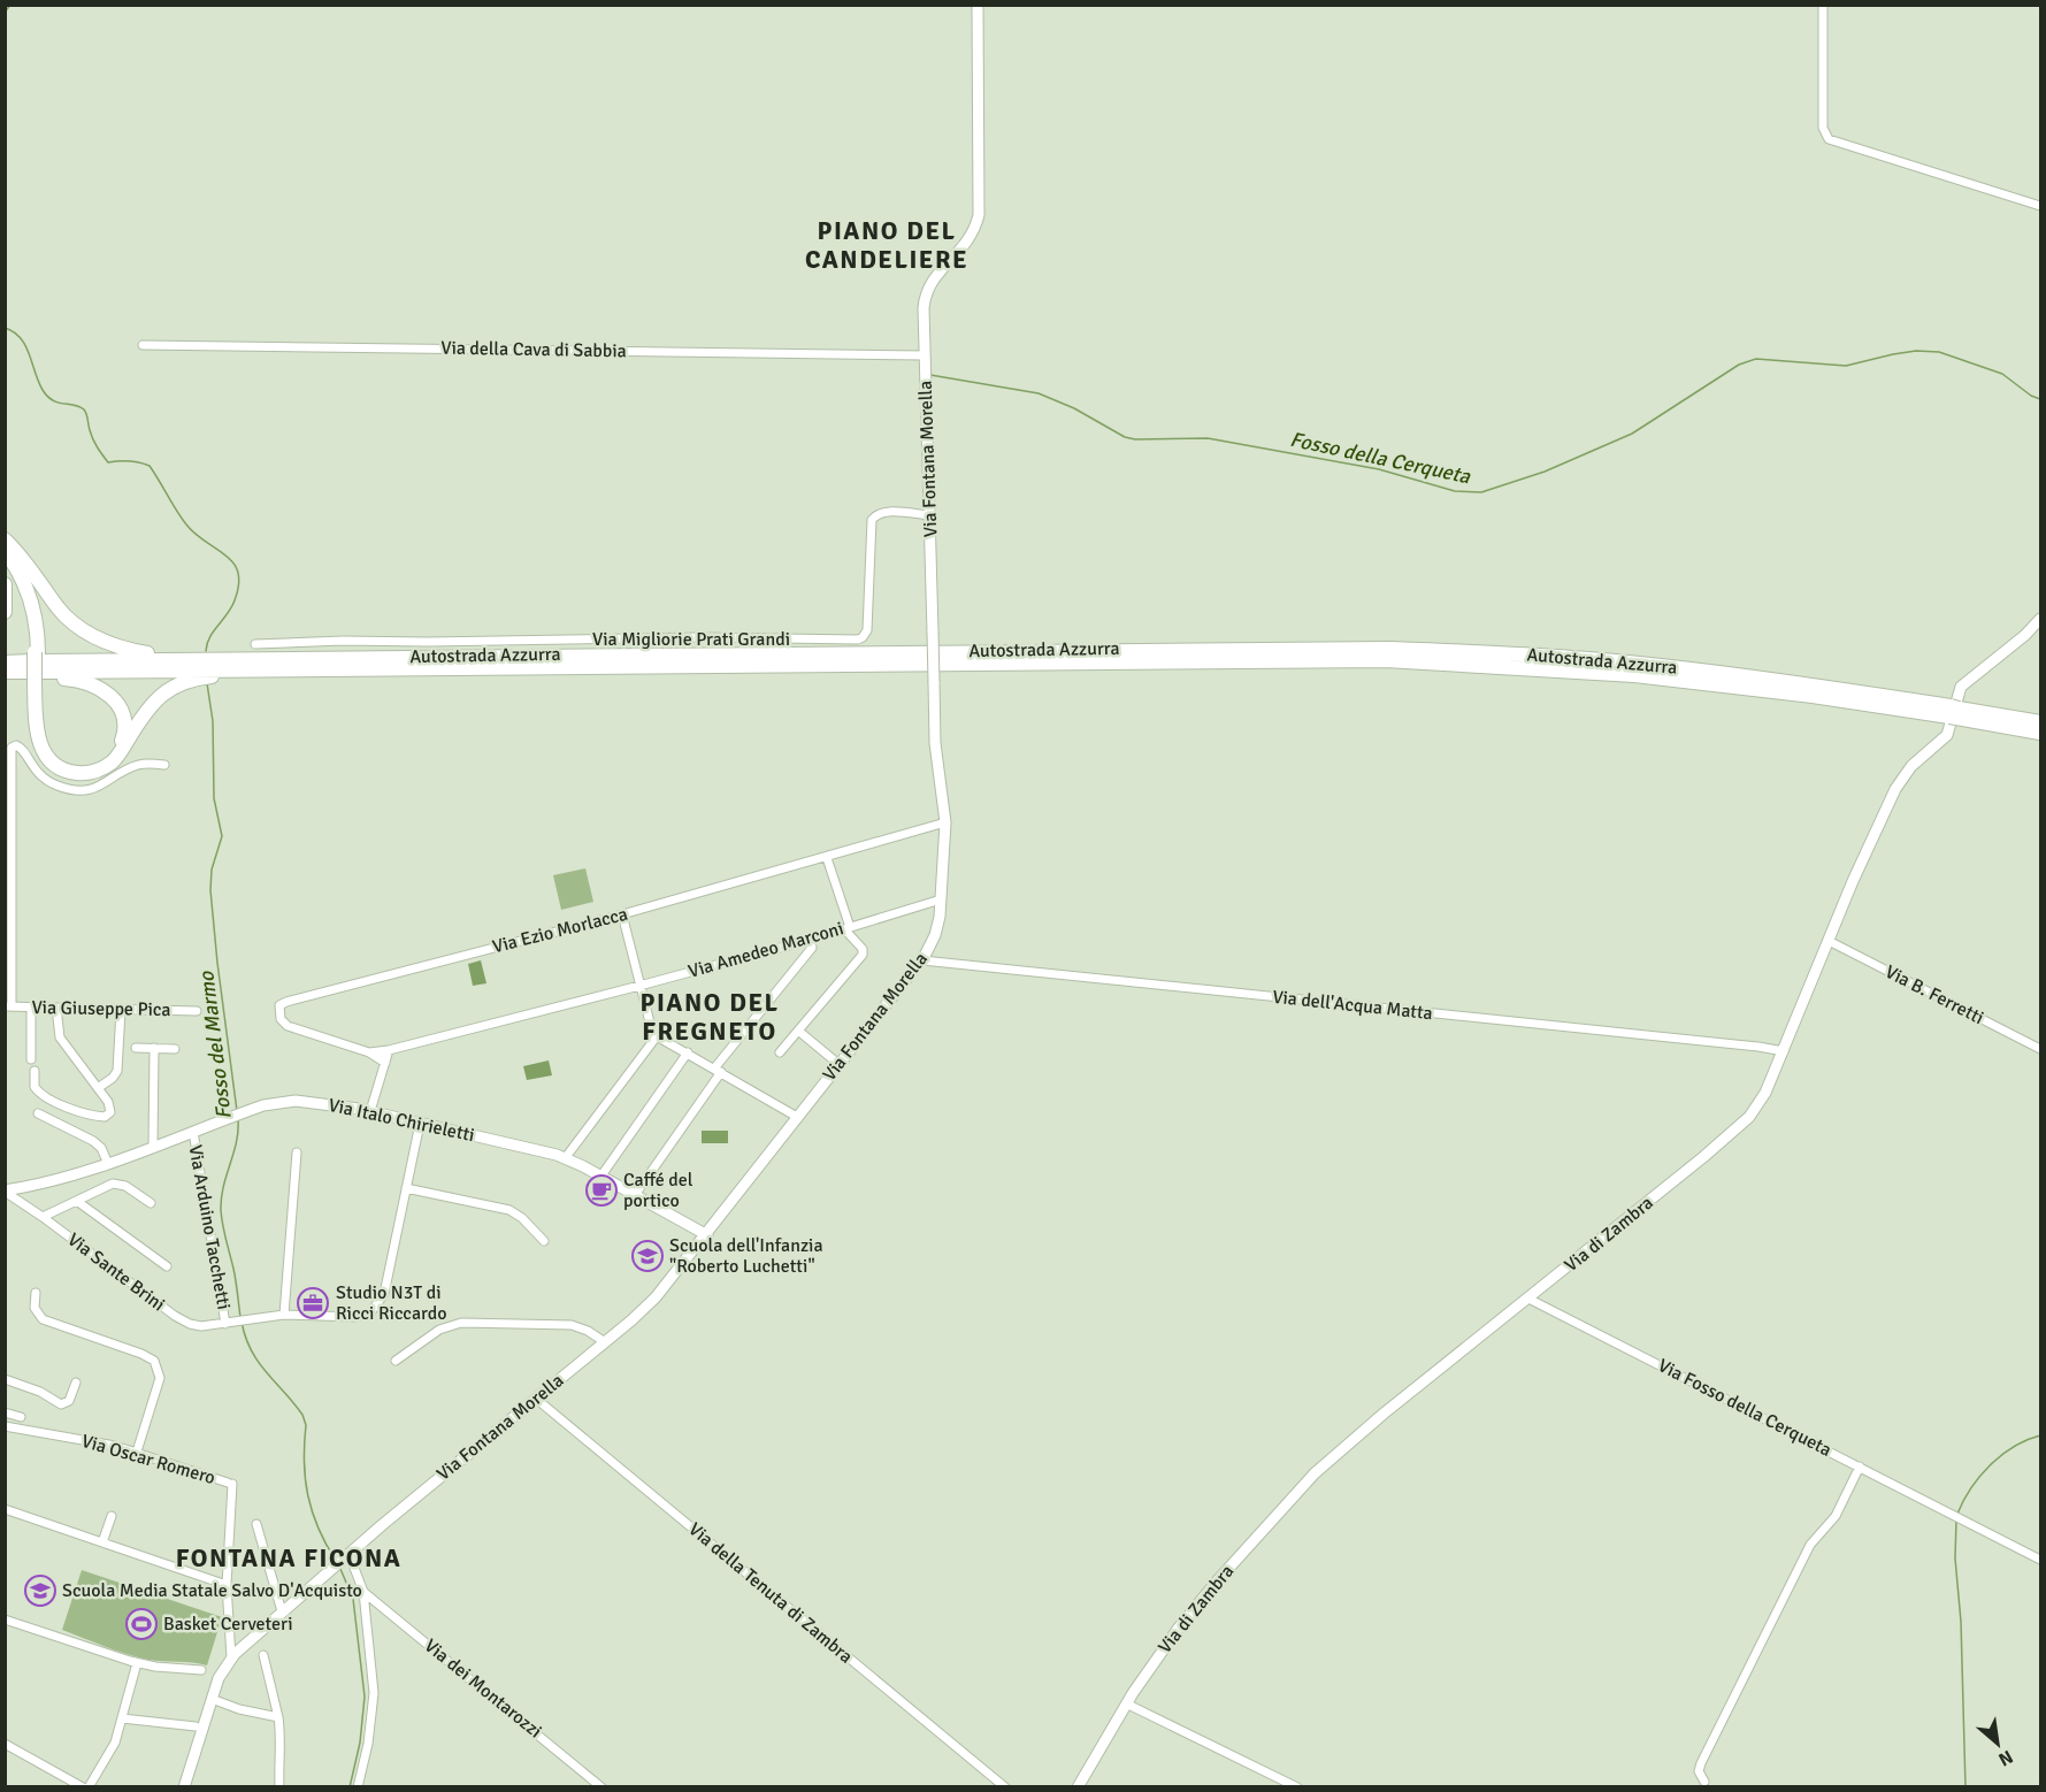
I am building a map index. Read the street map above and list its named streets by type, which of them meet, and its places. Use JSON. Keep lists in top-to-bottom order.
{
  "streets": {
    "highway": ["Autostrada Azzurra"],
    "street": [
      "Via della Cava di Sabbia",
      "Via Fontana Morella",
      "Via Migliorie Prati Grandi",
      "Via Ezio Morlacca",
      "Via Amedeo Marconi",
      "Via B. Ferretti",
      "Via dell'Acqua Matta",
      "Via Giuseppe Pica",
      "Via Italo Chirieletti",
      "Via Arduino Tacchetti",
      "Via di Zambra",
      "Via Sante Brini",
      "Via Fosso della Cerqueta",
      "Via Oscar Romero",
      "Via della Tenuta di Zambra",
      "Via dei Montarozzi"
    ]
  },
  "crossings": [
    ["Via della Cava di Sabbia", "Via Fontana Morella"],
    ["Via Fontana Morella", "Via Migliorie Prati Grandi"],
    ["Via Fontana Morella", "Via Ezio Morlacca"],
    ["Via Fontana Morella", "Via Amedeo Marconi"],
    ["Via Fontana Morella", "Via dell'Acqua Matta"],
    ["Via Fontana Morella", "Via Italo Chirieletti"],
    ["Via Fontana Morella", "Via della Tenuta di Zambra"],
    ["Via Ezio Morlacca", "Via Amedeo Marconi"],
    ["Via B. Ferretti", "Via di Zambra"],
    ["Via dell'Acqua Matta", "Via di Zambra"],
    ["Via Italo Chirieletti", "Via Arduino Tacchetti"],
    ["Via Italo Chirieletti", "Via Sante Brini"],
    ["Via Arduino Tacchetti", "Via Sante Brini"],
    ["Via di Zambra", "Via Fosso della Cerqueta"]
  ],
  "districts": ["PIANO DEL CANDELIERE", "PIANO DEL FREGNETO", "FONTANA FICONA"],
  "water": ["Fosso della Cerqueta", "Fosso del Marmo"],
  "places": {
    "cafe": ["Caffé del portico"],
    "school or university": ["Scuola dell'Infanzia \"Roberto Luchetti\"", "Scuola Media Statale Salvo D'Acquisto"],
    "office": ["Studio N3T di Ricci Riccardo"],
    "sports": ["Basket Cerveteri"]
  },
  "north": "bottom right"
}
